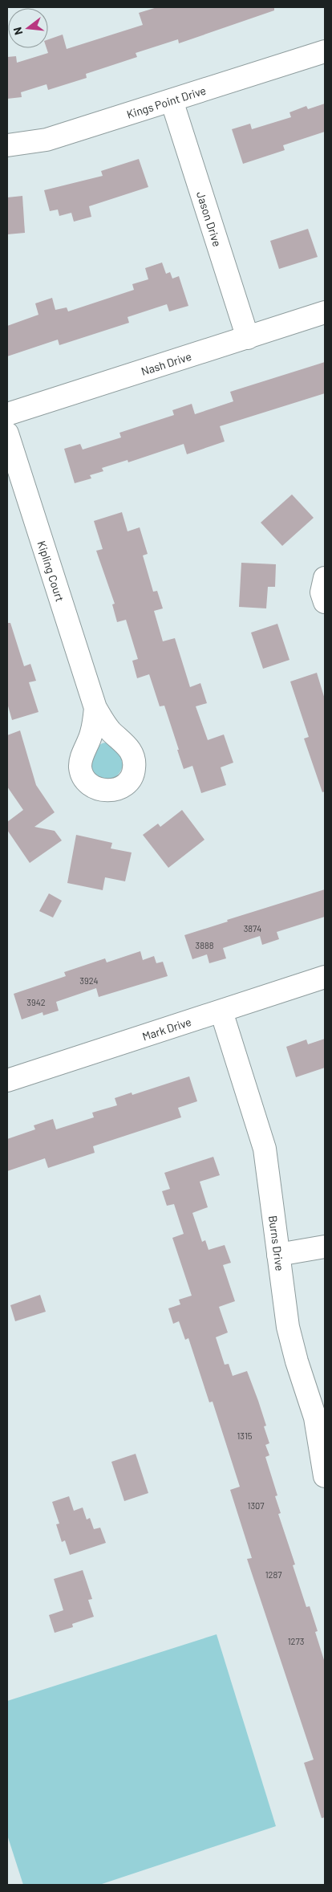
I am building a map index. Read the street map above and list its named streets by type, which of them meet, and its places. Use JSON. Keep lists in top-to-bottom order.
{
  "streets": {
    "street": [
      "Kings Point Drive",
      "Jason Drive",
      "Nash Drive",
      "Kipling Court",
      "Mark Drive",
      "Burns Drive"
    ]
  },
  "crossings": [
    ["Kings Point Drive", "Jason Drive"],
    ["Jason Drive", "Nash Drive"],
    ["Mark Drive", "Burns Drive"]
  ],
  "house_numbers": [
    "3874",
    "3888",
    "3924",
    "3942",
    "1315",
    "1307",
    "1287",
    "1273"
  ],
  "north": "left"
}
